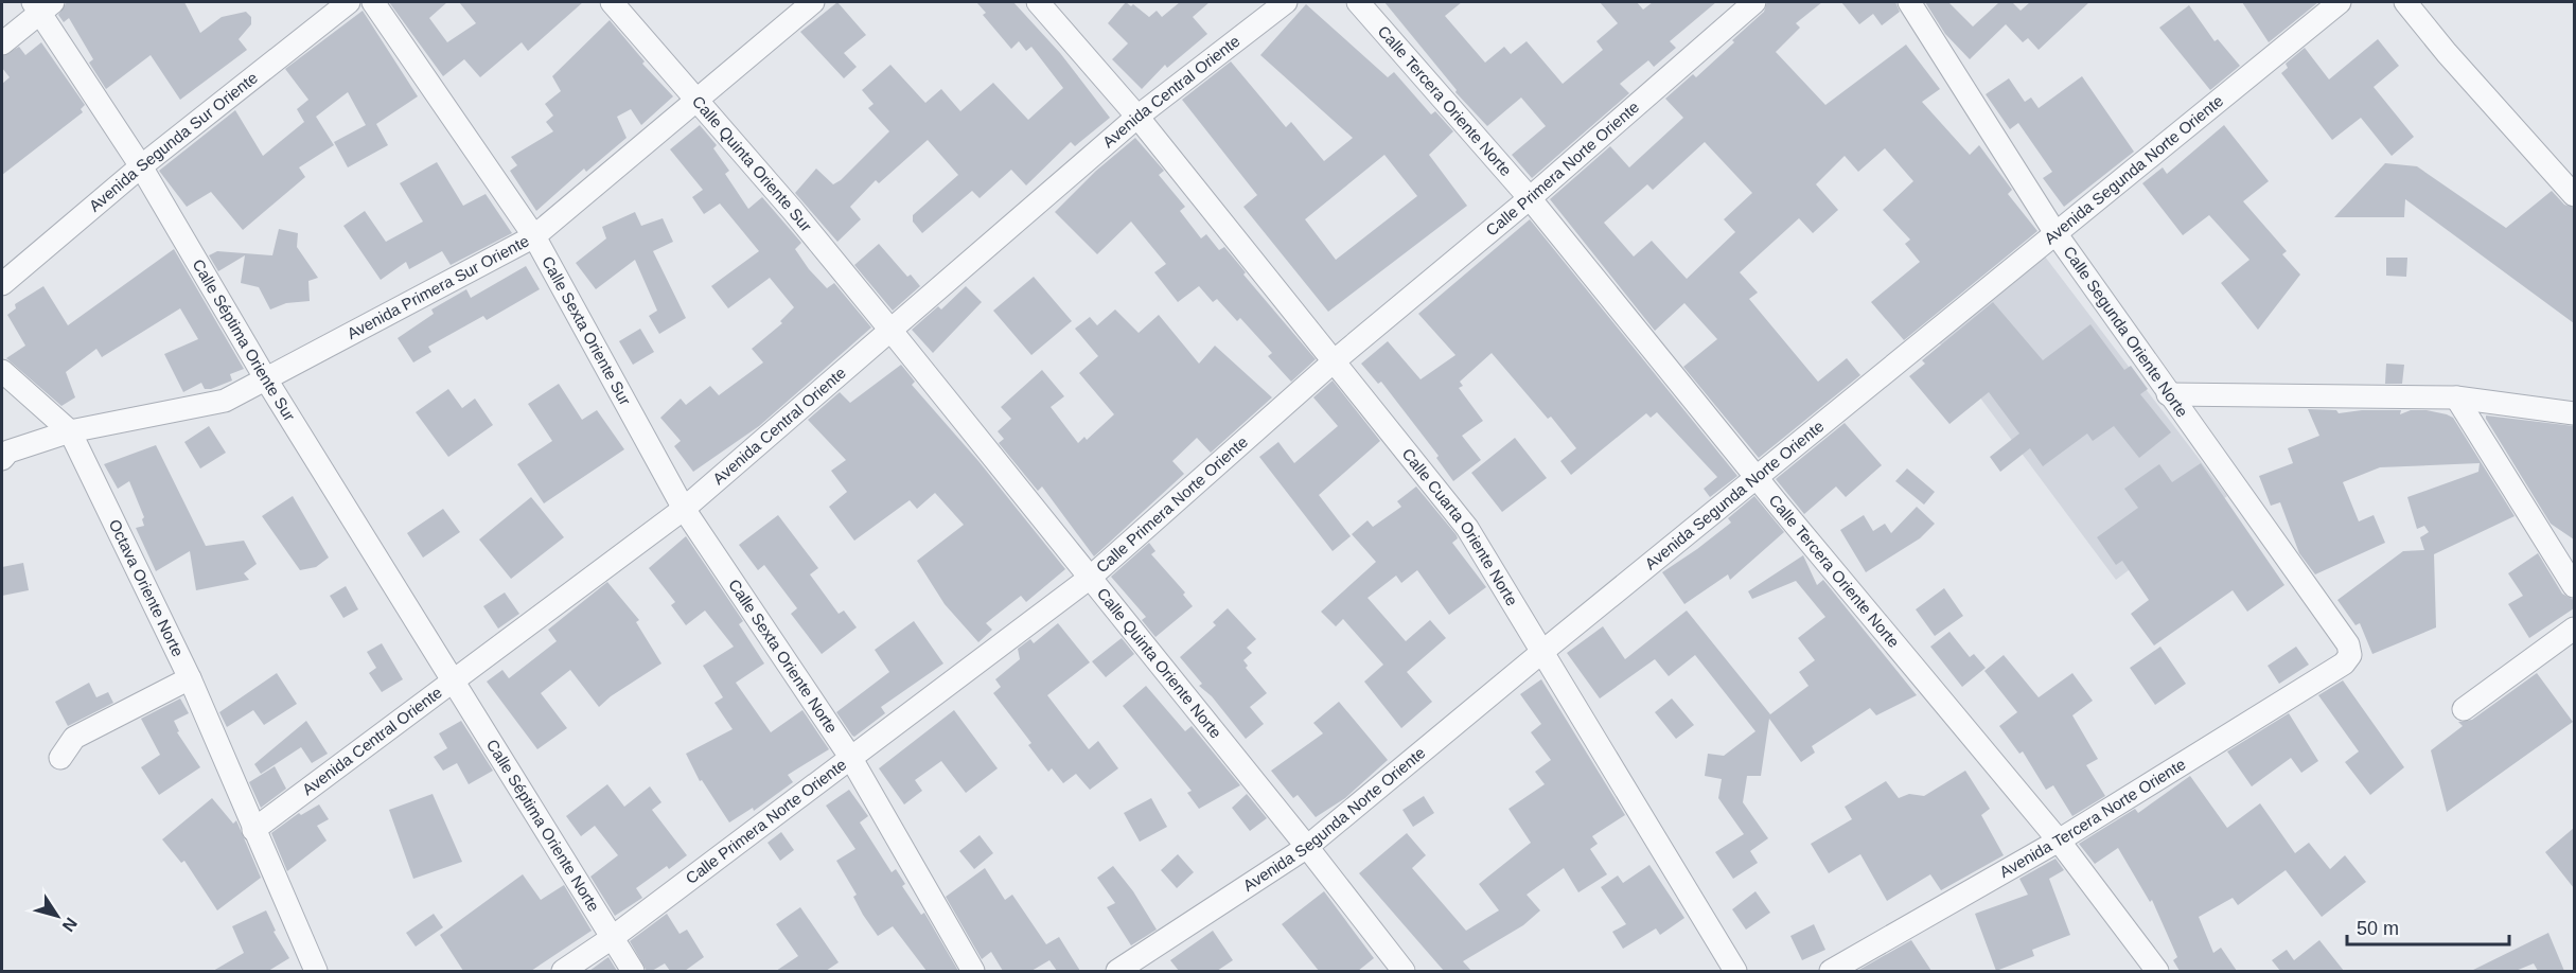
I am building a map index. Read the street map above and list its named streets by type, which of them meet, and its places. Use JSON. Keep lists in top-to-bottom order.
{
  "streets": {
    "street": [
      "Avenida Central Oriente",
      "Calle Tercera Oriente Norte",
      "Avenida Segunda Sur Oriente",
      "Calle Quinta Oriente Sur",
      "Calle Primera Norte Oriente",
      "Avenida Segunda Norte Oriente",
      "Avenida Primera Sur Oriente",
      "Calle Sexta Oriente Sur",
      "Calle Segunda Oriente Norte",
      "Calle Séptima Oriente Sur",
      "Calle Cuarta Oriente Norte",
      "Octava Oriente Norte",
      "Calle Sexta Oriente Norte",
      "Calle Quinta Oriente Norte",
      "Avenida Tercera Norte Oriente",
      "Calle Séptima Oriente Norte"
    ]
  },
  "crossings": [
    ["Avenida Central Oriente", "Calle Quinta Oriente Sur"],
    ["Avenida Central Oriente", "Calle Sexta Oriente Sur"],
    ["Avenida Central Oriente", "Calle Séptima Oriente Sur"],
    ["Avenida Central Oriente", "Calle Cuarta Oriente Norte"],
    ["Avenida Central Oriente", "Octava Oriente Norte"],
    ["Avenida Central Oriente", "Calle Sexta Oriente Norte"],
    ["Avenida Central Oriente", "Calle Quinta Oriente Norte"],
    ["Avenida Central Oriente", "Calle Séptima Oriente Norte"],
    ["Calle Tercera Oriente Norte", "Calle Primera Norte Oriente"],
    ["Calle Tercera Oriente Norte", "Avenida Segunda Norte Oriente"],
    ["Calle Tercera Oriente Norte", "Avenida Tercera Norte Oriente"],
    ["Avenida Segunda Sur Oriente", "Calle Séptima Oriente Sur"],
    ["Calle Quinta Oriente Sur", "Avenida Primera Sur Oriente"],
    ["Calle Quinta Oriente Sur", "Calle Quinta Oriente Norte"],
    ["Calle Primera Norte Oriente", "Calle Cuarta Oriente Norte"],
    ["Calle Primera Norte Oriente", "Calle Sexta Oriente Norte"],
    ["Calle Primera Norte Oriente", "Calle Quinta Oriente Norte"],
    ["Calle Primera Norte Oriente", "Calle Séptima Oriente Norte"],
    ["Avenida Segunda Norte Oriente", "Calle Segunda Oriente Norte"],
    ["Avenida Segunda Norte Oriente", "Calle Cuarta Oriente Norte"],
    ["Avenida Segunda Norte Oriente", "Calle Quinta Oriente Norte"],
    ["Avenida Primera Sur Oriente", "Calle Sexta Oriente Sur"],
    ["Avenida Primera Sur Oriente", "Calle Séptima Oriente Sur"],
    ["Avenida Primera Sur Oriente", "Octava Oriente Norte"],
    ["Calle Sexta Oriente Sur", "Calle Sexta Oriente Norte"],
    ["Calle Segunda Oriente Norte", "Avenida Tercera Norte Oriente"],
    ["Calle Séptima Oriente Sur", "Calle Séptima Oriente Norte"]
  ],
  "scale_bar": "50 m",
  "north": "bottom right"
}
